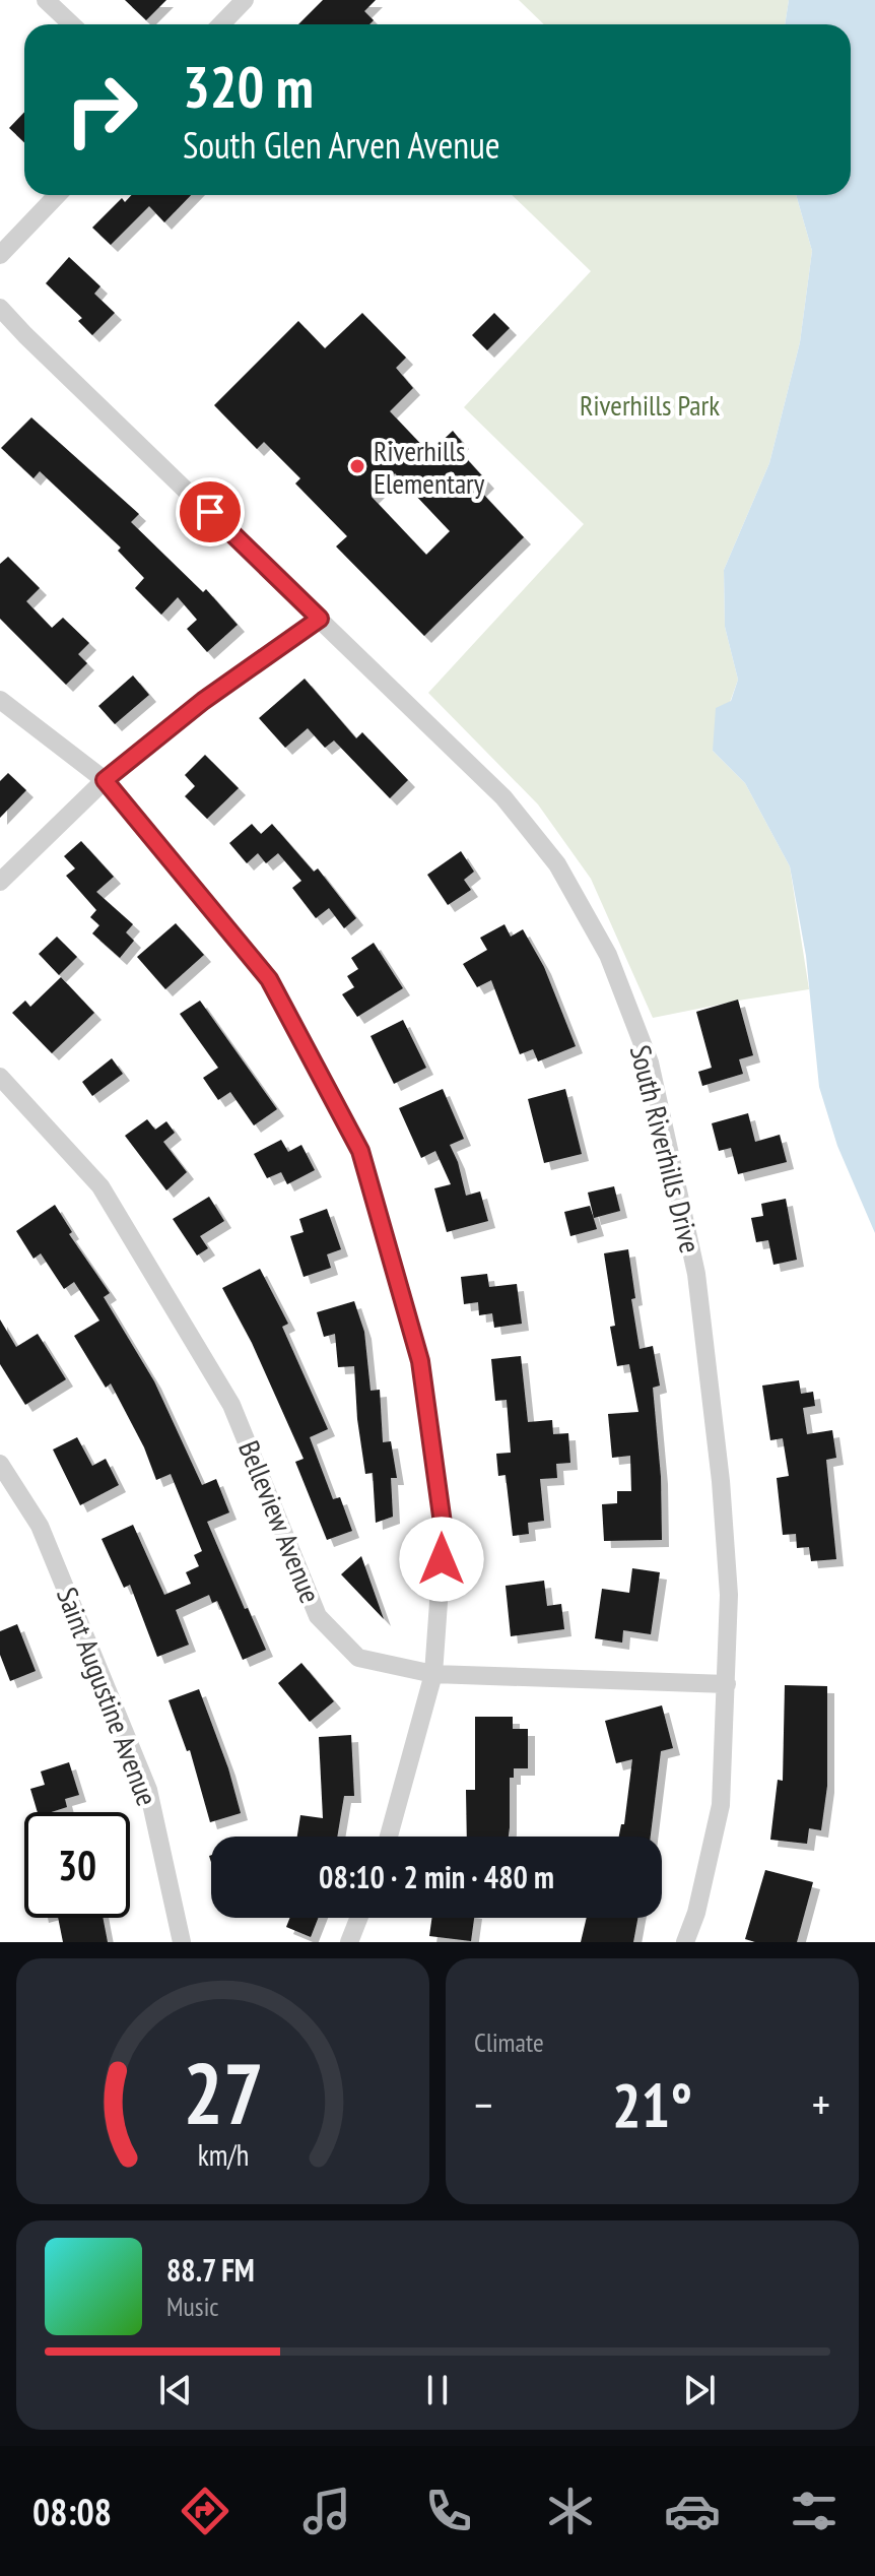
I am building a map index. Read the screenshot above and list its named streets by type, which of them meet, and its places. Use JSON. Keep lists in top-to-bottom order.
{
  "streets": {
    "street": ["South Riverhills Drive", "Belleview Avenue", "Saint Augustine Avenue"]
  },
  "crossings": [
    ["South Riverhills Drive", "Belleview Avenue"]
  ],
  "parks": ["Riverhills Park"],
  "places": ["Riverhills Elementary"],
  "page": {
    "turn": ["320 m", "South Glen Arven Avenue"],
    "limit": "30",
    "trip": "08:10 · 2 min · 480 m",
    "tile": "Climate",
    "heat": ["−", "21°", "+"],
    "song": ["88.7 FM", "Music"],
    "tabs": "08:08",
    "gauge": ["27", "km/h"]
  }
}
